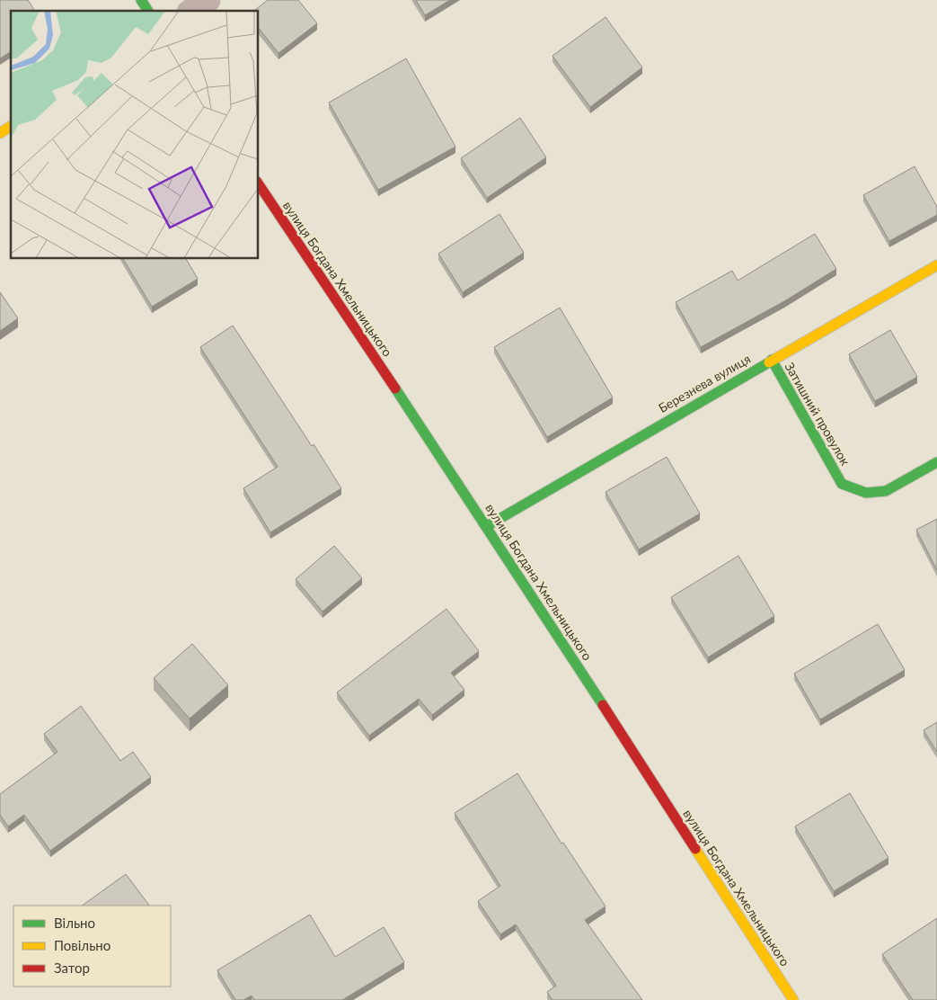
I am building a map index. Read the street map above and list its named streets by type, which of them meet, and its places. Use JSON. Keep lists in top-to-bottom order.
{
  "streets": {
    "main road": ["вулиця Богдана Хмельницького", "Березнева вулиця", "Затишний провулок"]
  },
  "crossings": [
    ["вулиця Богдана Хмельницького", "Березнева вулиця"],
    ["Березнева вулиця", "Затишний провулок"]
  ],
  "legend": ["Вільно", "Повільно", "Затор"]
}
